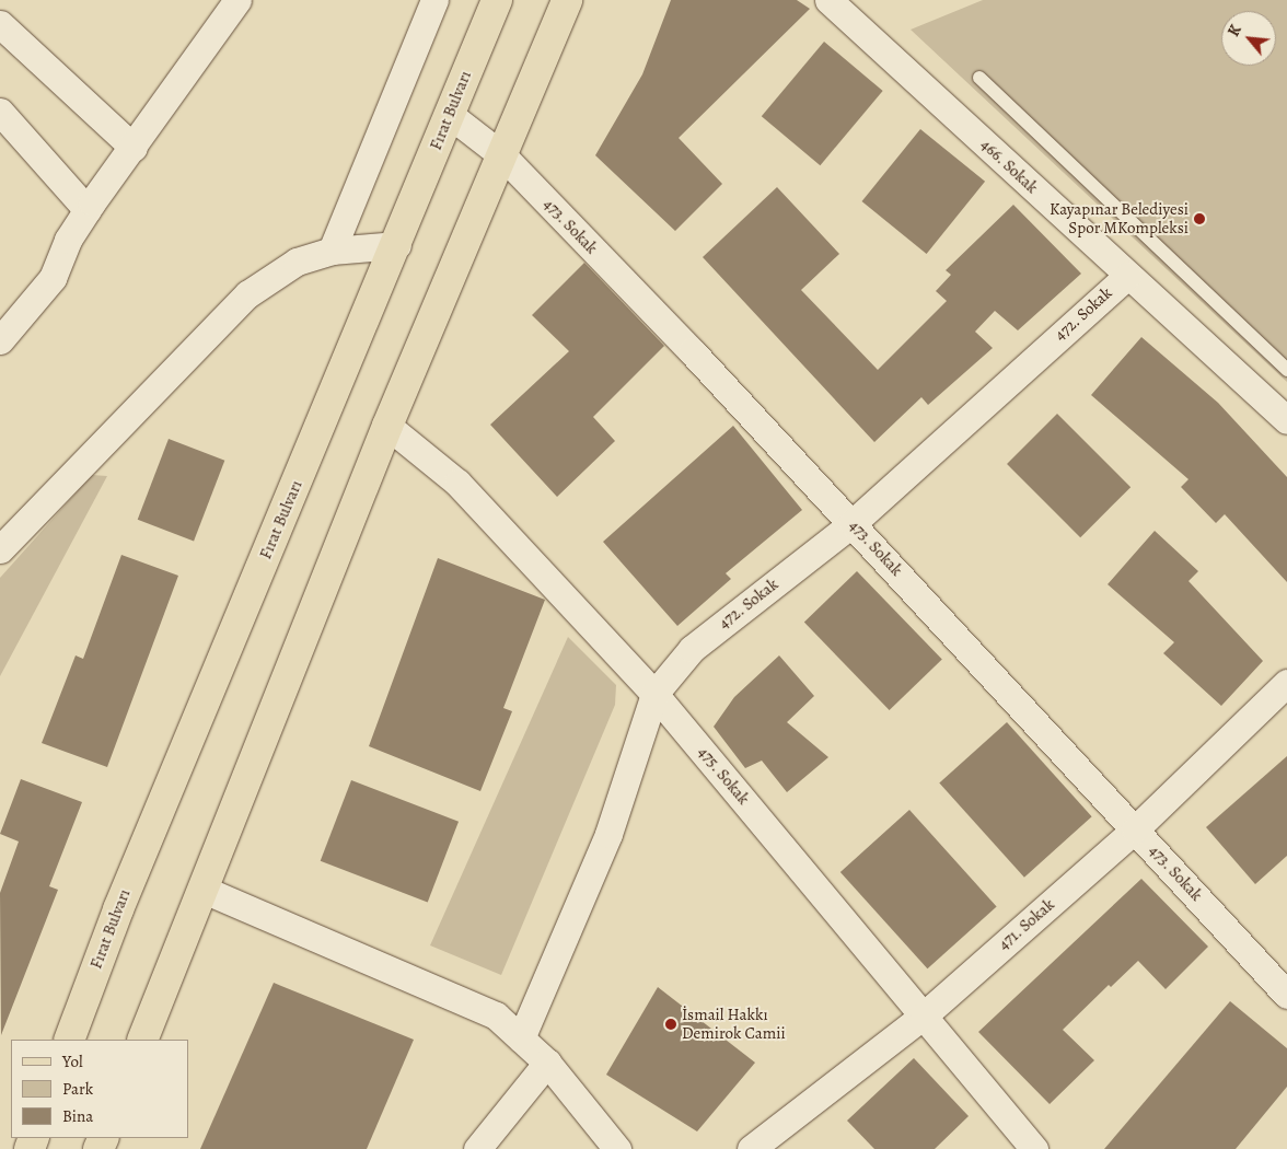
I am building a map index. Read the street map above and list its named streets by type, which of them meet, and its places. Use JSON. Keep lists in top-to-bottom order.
{
  "streets": {
    "main road": ["Fırat Bulvarı"],
    "street": [
      "466. Sokak",
      "473. Sokak",
      "472. Sokak",
      "475. Sokak",
      "471. Sokak"
    ]
  },
  "crossings": [
    ["Fırat Bulvarı", "473. Sokak"],
    ["466. Sokak", "472. Sokak"],
    ["473. Sokak", "472. Sokak"],
    ["473. Sokak", "471. Sokak"],
    ["472. Sokak", "475. Sokak"],
    ["475. Sokak", "471. Sokak"]
  ],
  "places": ["Kayapınar Belediyesi Spor MKompleksi", "İsmail Hakkı Demirok Camii"],
  "legend": ["Yol", "Park", "Bina"],
  "north": "top left"
}
